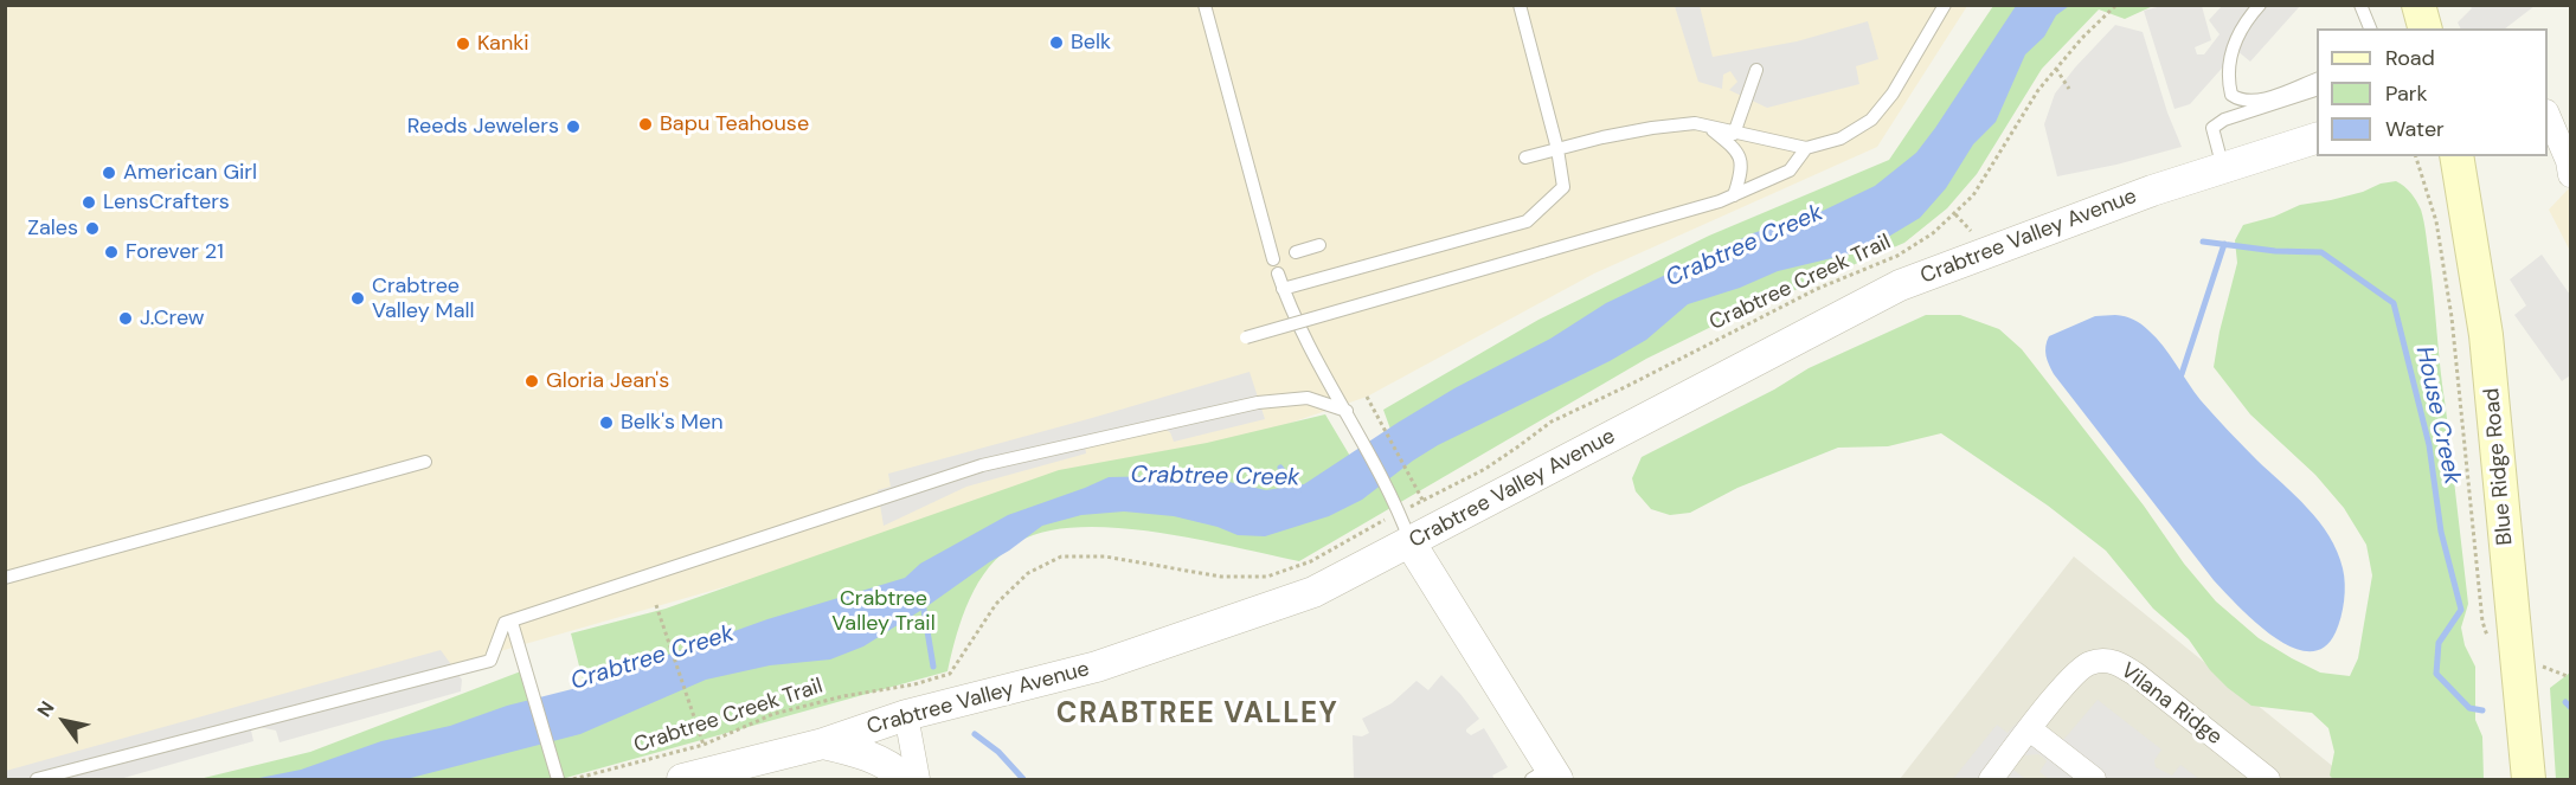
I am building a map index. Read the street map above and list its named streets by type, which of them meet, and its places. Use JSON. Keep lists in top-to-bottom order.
{
  "streets": {
    "main road": ["Blue Ridge Road"],
    "street": ["Crabtree Valley Avenue", "Vilana Ridge"],
    "path": ["Crabtree Creek Trail"]
  },
  "districts": ["CRABTREE VALLEY"],
  "water": ["Crabtree Creek", "House Creek"],
  "parks": ["Crabtree Valley Trail"],
  "places": [
    "Belk",
    "Kanki",
    "Bapu Teahouse",
    "Reeds Jewelers",
    "American Girl",
    "LensCrafters",
    "Zales",
    "Forever 21",
    "Crabtree Valley Mall",
    "J.Crew",
    "Gloria Jean's",
    "Belk's Men"
  ],
  "legend": ["Road", "Park", "Water"],
  "north": "top left"
}
